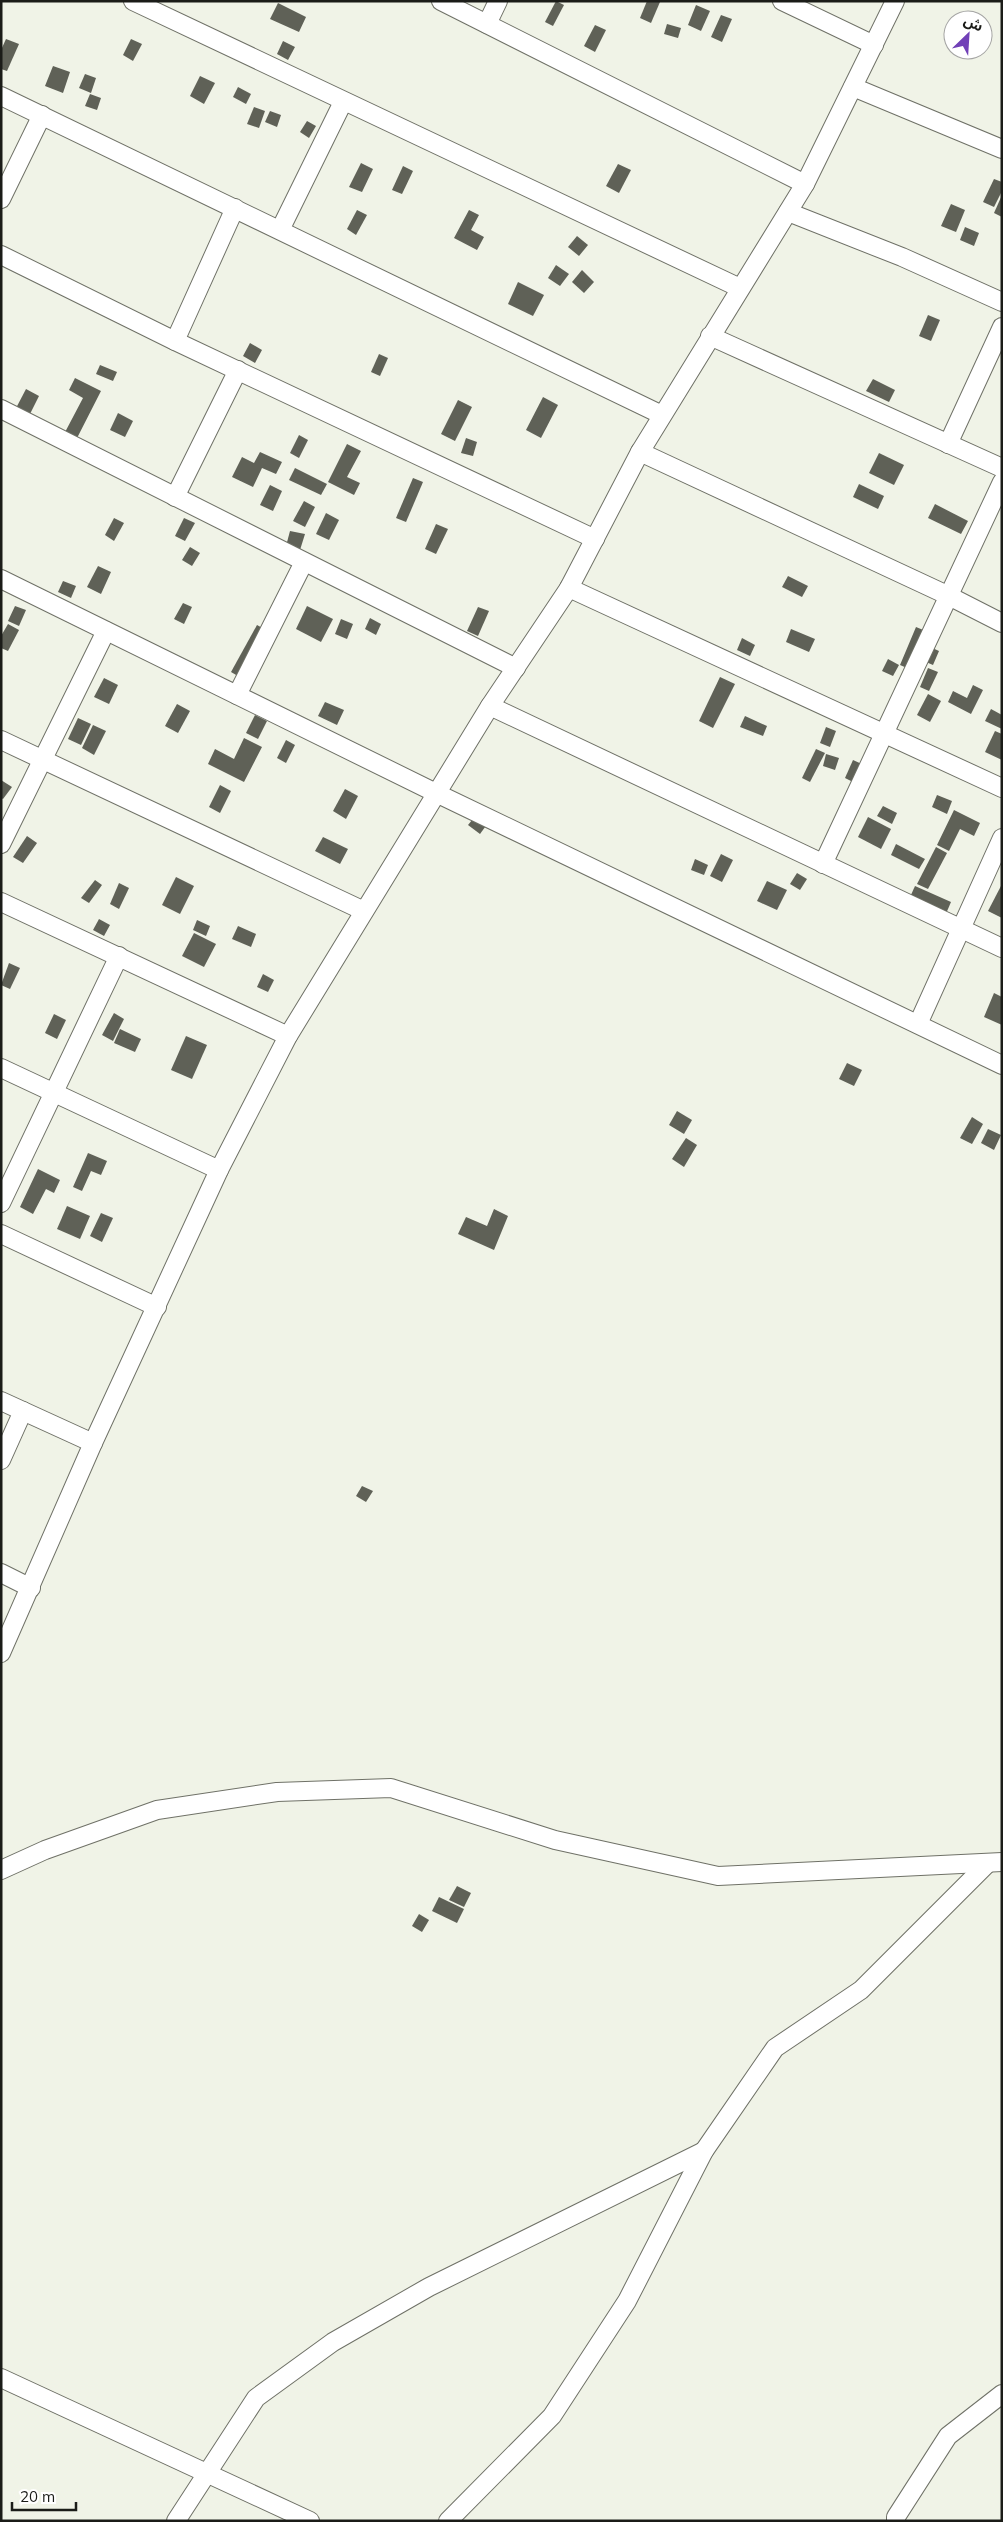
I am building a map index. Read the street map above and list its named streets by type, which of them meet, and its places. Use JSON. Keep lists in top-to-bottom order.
{
  "scale_bar": "20 m",
  "north": "top right"
}
